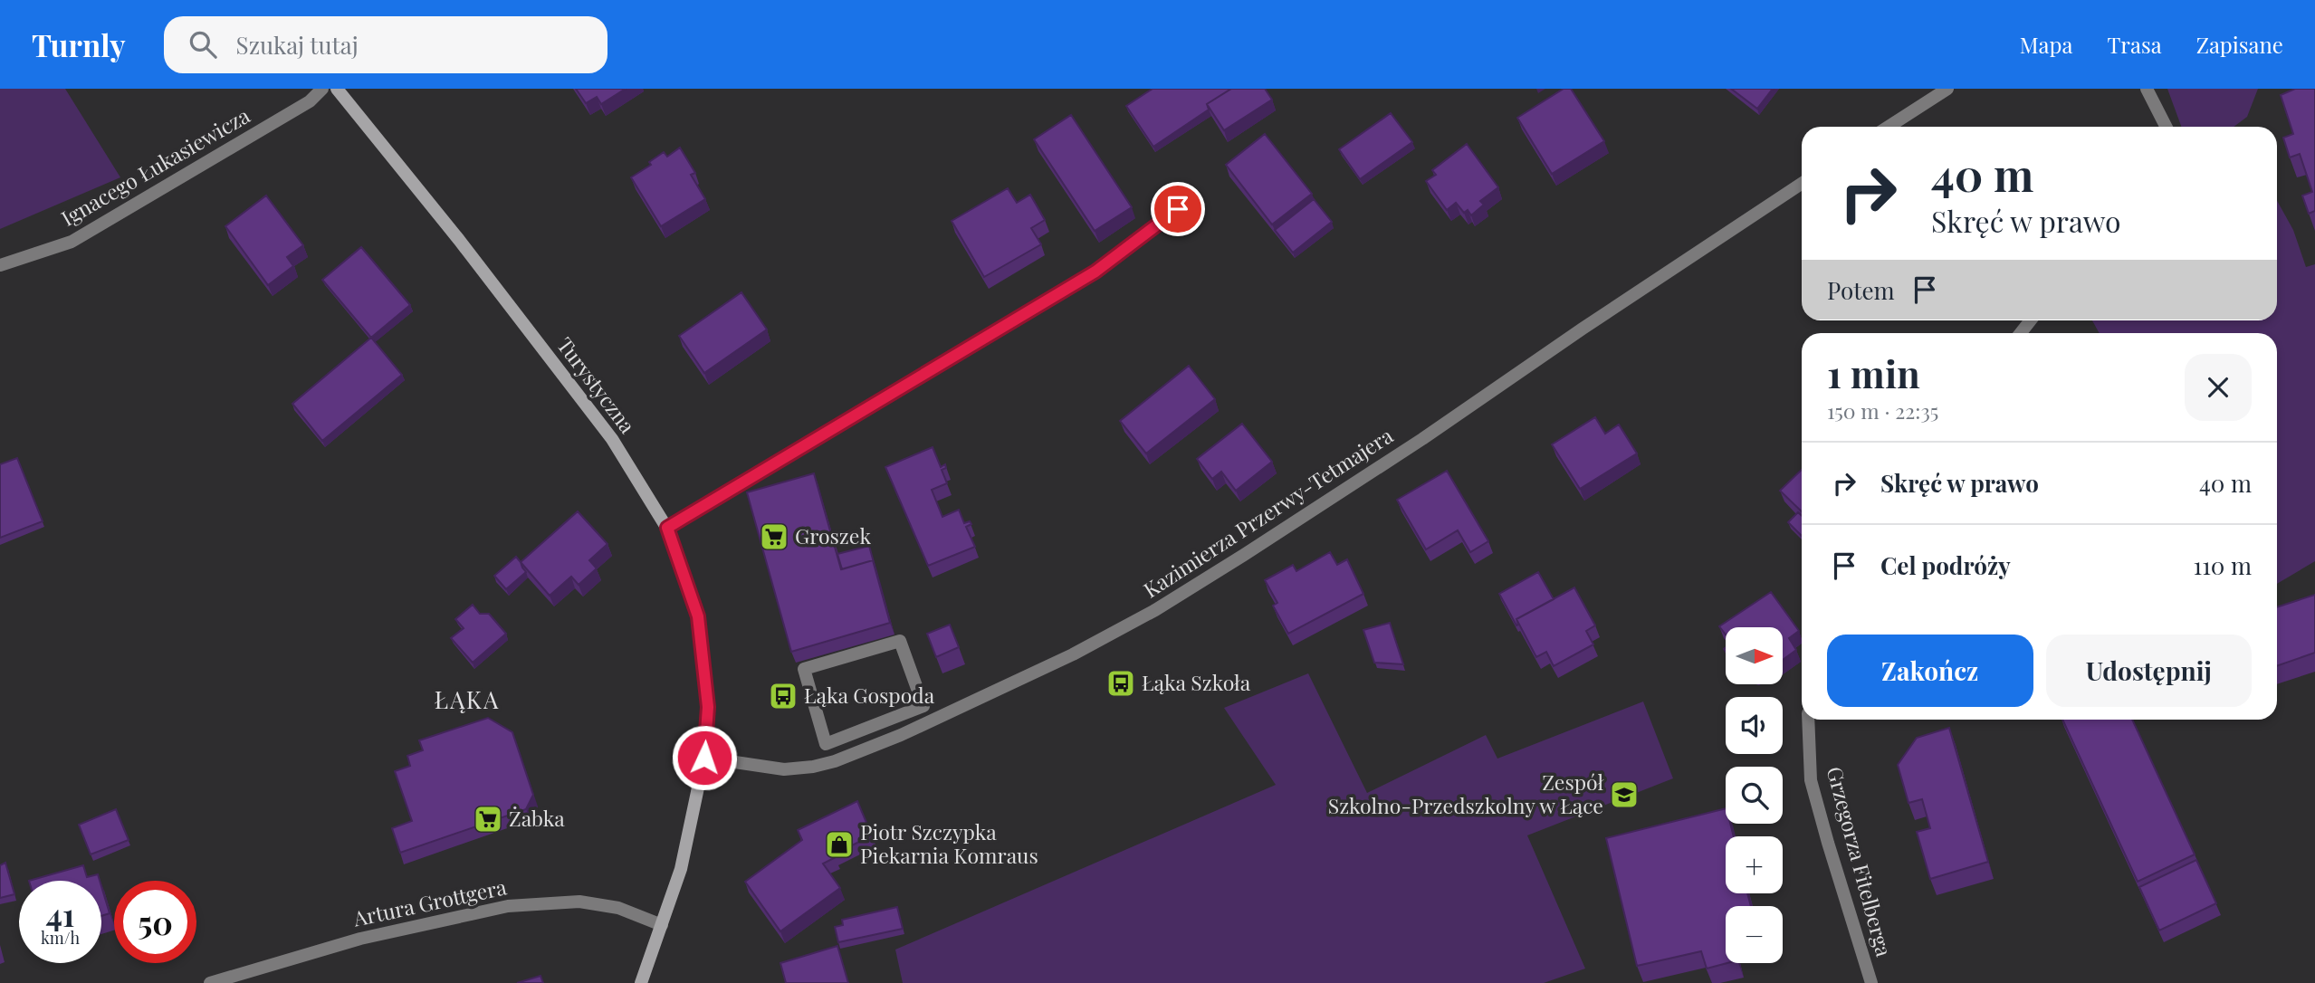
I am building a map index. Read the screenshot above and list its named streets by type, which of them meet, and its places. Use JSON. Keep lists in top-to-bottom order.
{
  "streets": {
    "main road": ["Turystyczna"],
    "street": [
      "Ignacego Łukasiewicza",
      "Kazimierza Przerwy-Tetmajera",
      "Grzegorza Fitelberga",
      "Artura Grottgera"
    ]
  },
  "crossings": [
    ["Turystyczna", "Kazimierza Przerwy-Tetmajera"],
    ["Turystyczna", "Artura Grottgera"]
  ],
  "districts": ["ŁĄKA"],
  "places": {
    "supermarket": ["Groszek", "Żabka"],
    "bus stop": ["Łąka Szkoła", "Łąka Gospoda"],
    "school or university": ["Zespół Szkolno-Przedszkolny w Łące"],
    "shop": ["Piotr Szczypka Piekarnia Komraus"]
  },
  "north": "right",
  "page": {
    "header": "Turnly",
    "search": "Szukaj tutaj",
    "nav": ["Mapa", "Trasa", "Zapisane"],
    "turn": ["40 m", "Skręć w prawo"],
    "then": "Potem",
    "heading": ["1 min", "150 m · 22:35"],
    "list": [
      {
        "name": "Skręć w prawo",
        "value": "40 m"
      },
      {
        "name": "Cel podróży",
        "value": "110 m"
      }
    ],
    "buttons": ["Zakończ", "Udostępnij"],
    "map_buttons": ["+", "−"],
    "speed": "41 km/h",
    "limit": "50"
  }
}
